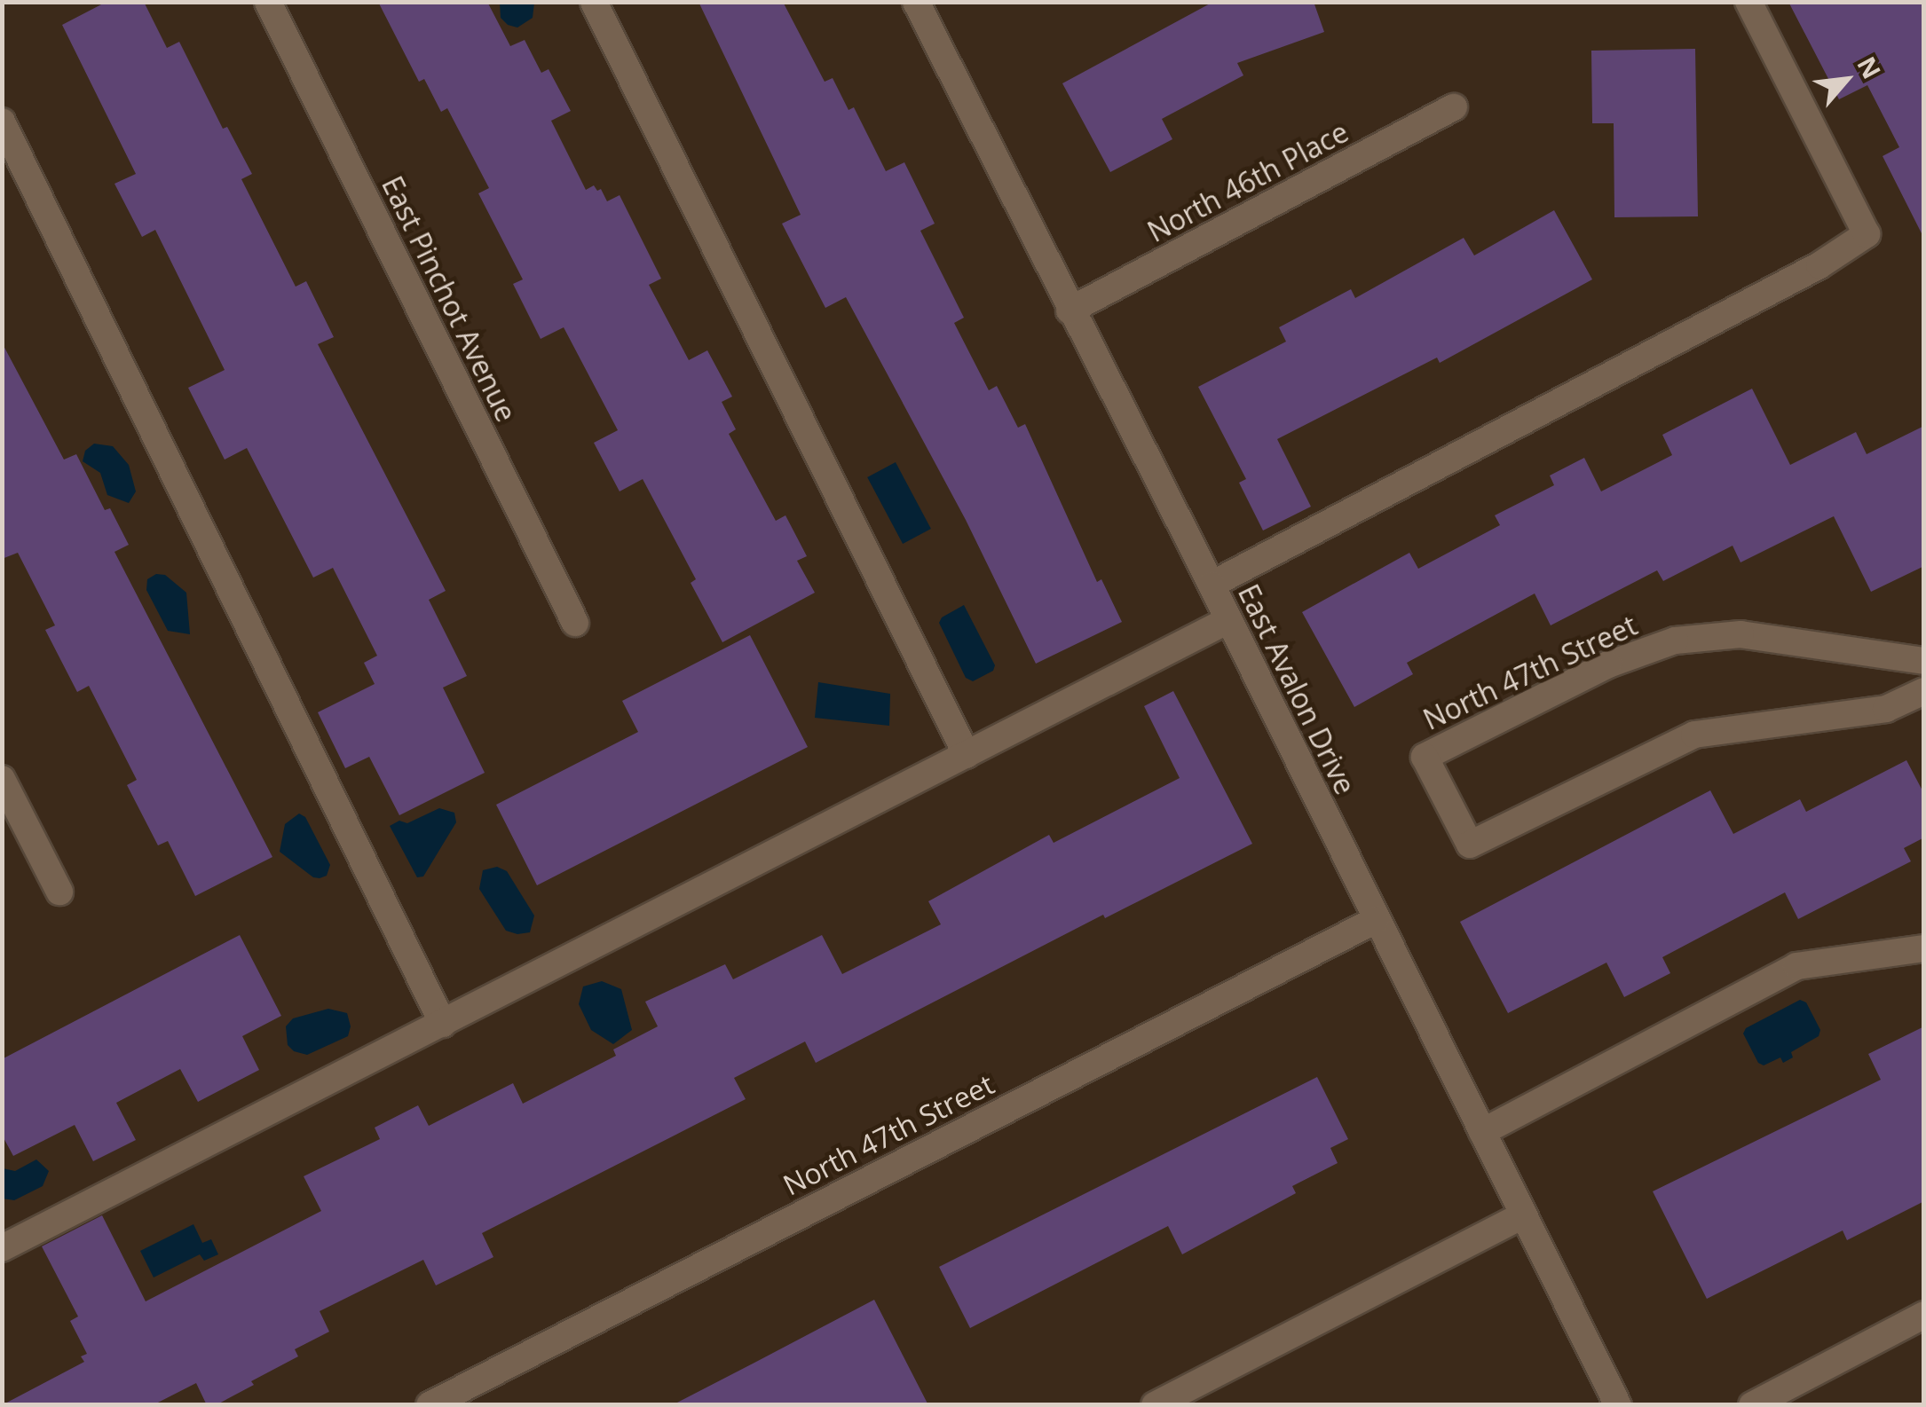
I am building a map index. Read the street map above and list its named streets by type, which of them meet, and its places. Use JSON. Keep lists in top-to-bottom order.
{
  "streets": {
    "street": [
      "North 46th Place",
      "East Pinchot Avenue",
      "North 47th Street",
      "East Avalon Drive"
    ]
  },
  "crossings": [
    ["North 46th Place", "East Avalon Drive"],
    ["North 47th Street", "East Avalon Drive"]
  ],
  "north": "top right"
}
